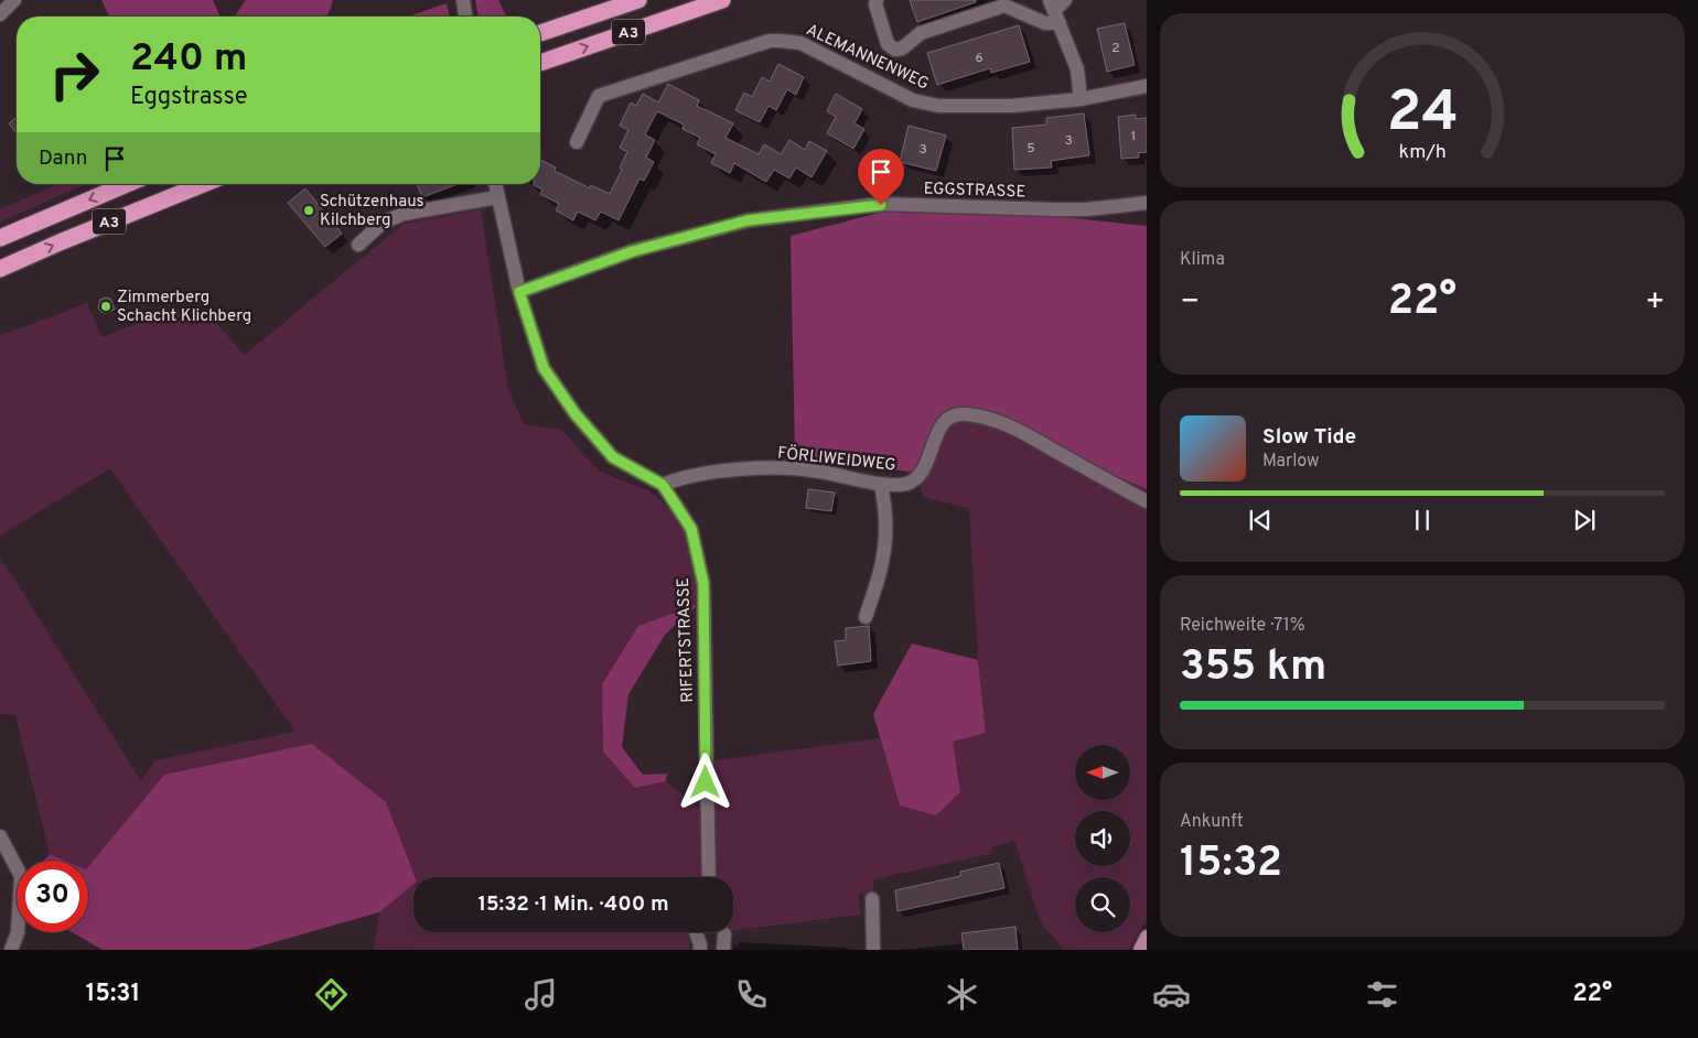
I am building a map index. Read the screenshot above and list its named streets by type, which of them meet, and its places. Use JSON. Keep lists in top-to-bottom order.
{
  "streets": {
    "highway": ["A3"],
    "street": [
      "ALEMANNENWEG",
      "EGGSTRASSE",
      "FÖRLIWEIDWEG",
      "RIFERTSTRASSE"
    ]
  },
  "crossings": [
    ["EGGSTRASSE", "RIFERTSTRASSE"],
    ["FÖRLIWEIDWEG", "RIFERTSTRASSE"]
  ],
  "places": ["Schützenhaus Kilchberg", "Zimmerberg Schacht Klichberg"],
  "house_numbers": [
    "2",
    "6",
    "1",
    "3",
    "5",
    "3"
  ],
  "north": "left",
  "page": {
    "turn": ["240 m", "Eggstrasse"],
    "then": "Dann",
    "tile": [
      "Klima",
      ["Reichweite · 71%", "355 km"],
      ["Ankunft", "15:32"]
    ],
    "heat": ["−", "22°", "+"],
    "song": ["Slow Tide", "Marlow"],
    "limit": "30",
    "trip": "15:32 · 1 Min. · 400 m",
    "tabs": ["15:31", "22°"],
    "gauge": ["24", "km/h"]
  }
}
